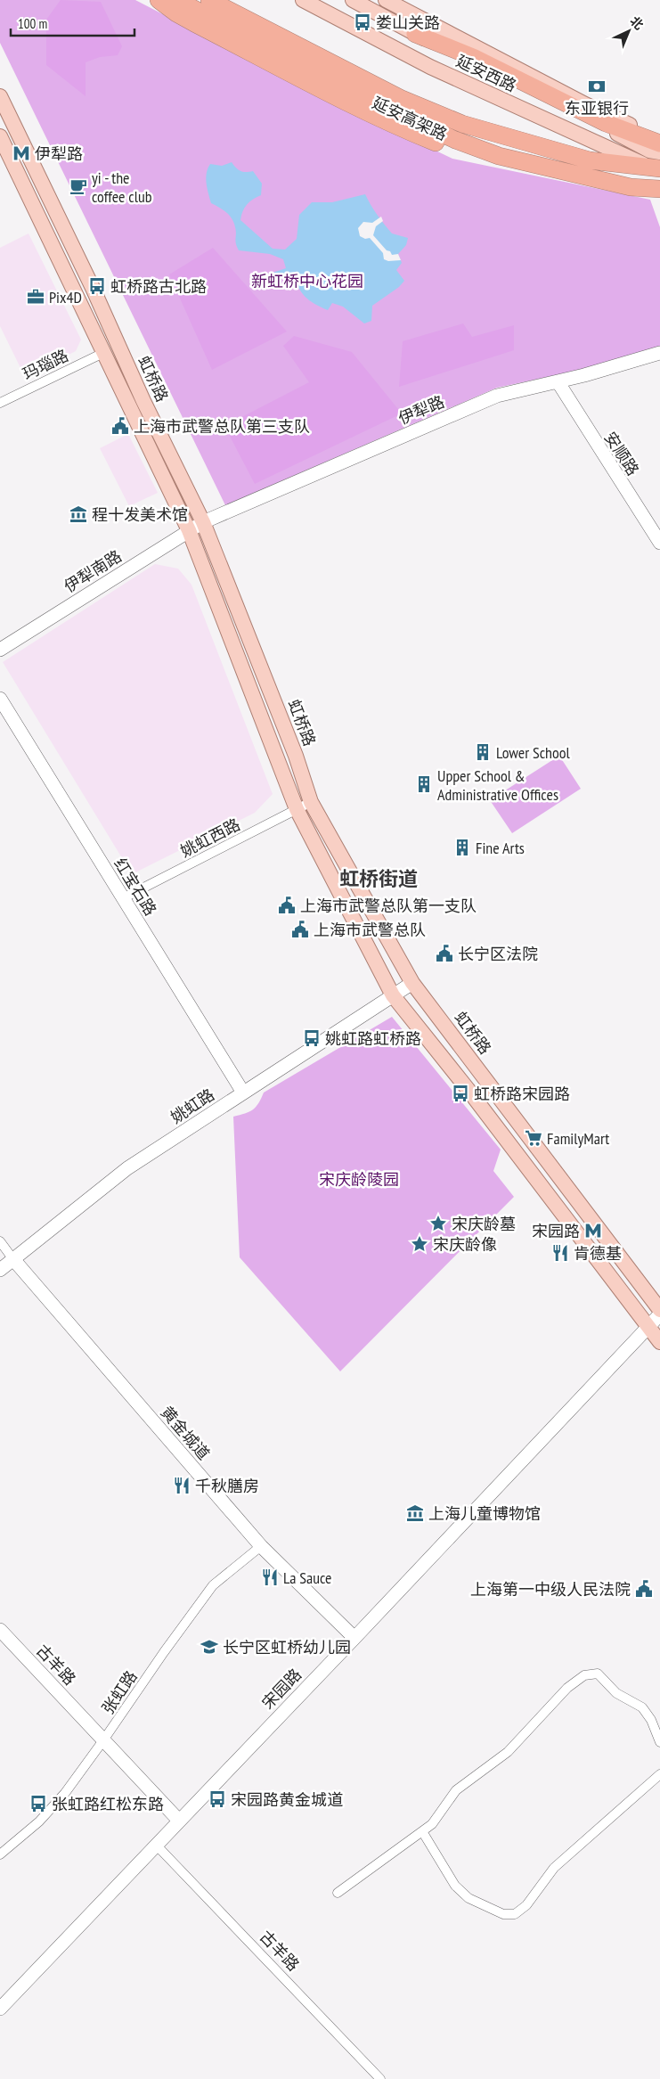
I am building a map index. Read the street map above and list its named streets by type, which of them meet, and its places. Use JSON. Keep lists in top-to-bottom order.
{
  "streets": {
    "highway": ["延安高架路"],
    "main road": ["延安西路", "虹桥路"],
    "street": [
      "玛瑙路",
      "伊犁路",
      "安顺路",
      "伊犁南路",
      "姚虹西路",
      "红宝石路",
      "姚虹路",
      "黄金城道",
      "古羊路",
      "宋园路",
      "张虹路"
    ]
  },
  "crossings": [
    ["延安西路", "延安高架路"],
    ["虹桥路", "伊犁路"],
    ["虹桥路", "伊犁南路"],
    ["虹桥路", "姚虹西路"],
    ["虹桥路", "姚虹路"],
    ["伊犁路", "安顺路"],
    ["伊犁路", "伊犁南路"],
    ["姚虹西路", "红宝石路"],
    ["红宝石路", "姚虹路"],
    ["姚虹路", "黄金城道"],
    ["黄金城道", "宋园路"],
    ["黄金城道", "张虹路"],
    ["古羊路", "宋园路"],
    ["古羊路", "张虹路"]
  ],
  "districts": ["虹桥街道"],
  "parks": ["新虹桥中心花园", "宋庆龄陵园"],
  "places": {
    "bus stop": [
      "娄山关路",
      "虹桥路古北路",
      "姚虹路虹桥路",
      "虹桥路宋园路",
      "宋园路黄金城道",
      "张虹路红松东路"
    ],
    "bank": ["东亚银行"],
    "metro station": ["伊犁路", "宋园路"],
    "cafe": ["yi - the coffee club"],
    "office": ["Pix4D"],
    "public building": [
      "上海市武警总队第三支队",
      "上海市武警总队第一支队",
      "上海市武警总队",
      "长宁区法院",
      "上海第一中级人民法院"
    ],
    "museum": ["程十发美术馆", "上海儿童博物馆"],
    "building": ["Lower School", "Upper School & Administrative Offices", "Fine Arts"],
    "supermarket": ["FamilyMart"],
    "place": ["宋庆龄墓", "宋庆龄像"],
    "restaurant": ["肯德基", "千秋膳房", "La Sauce"],
    "school or university": ["长宁区虹桥幼儿园"]
  },
  "scale_bar": "100 m",
  "north": "top right"
}
